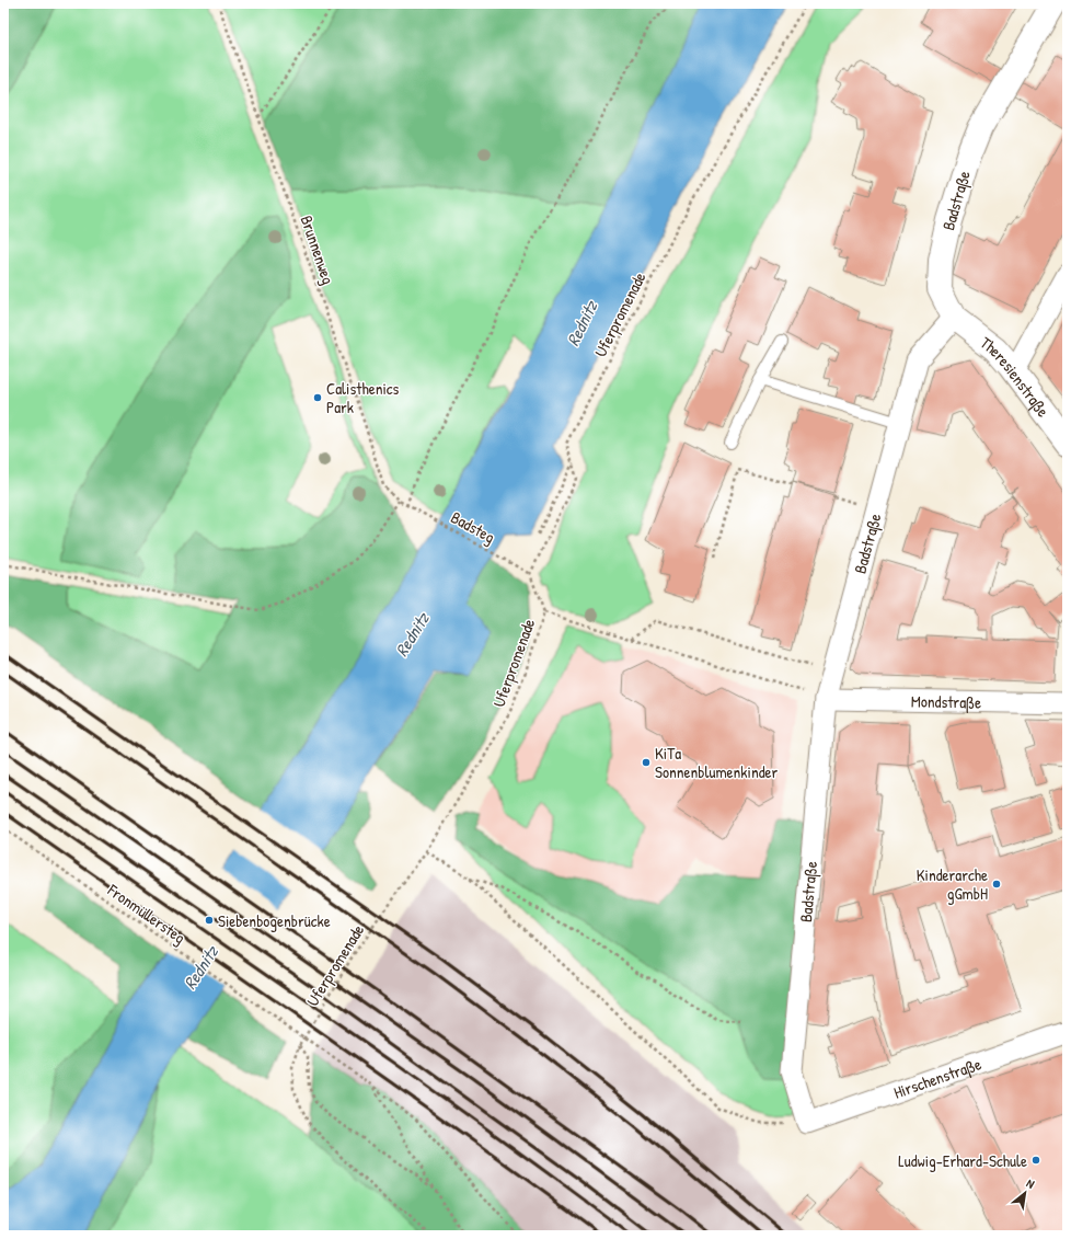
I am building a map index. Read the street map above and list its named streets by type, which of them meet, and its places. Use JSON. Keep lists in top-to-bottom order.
{
  "streets": {
    "street": [
      "Badstraße",
      "Theresienstraße",
      "Mondstraße",
      "Hirschenstraße"
    ],
    "path": [
      "Brunnenweg",
      "Uferpromenade",
      "Badsteg",
      "Fronmüllersteg"
    ]
  },
  "crossings": [
    ["Badstraße", "Theresienstraße"],
    ["Badstraße", "Mondstraße"],
    ["Badstraße", "Hirschenstraße"],
    ["Brunnenweg", "Badsteg"],
    ["Uferpromenade", "Badsteg"]
  ],
  "water": ["Rednitz"],
  "places": [
    "Calisthenics Park",
    "KiTa Sonnenblumenkinder",
    "Kinderarche gGmbH",
    "Siebenbogenbrücke",
    "Ludwig-Erhard-Schule"
  ],
  "north": "top right"
}
